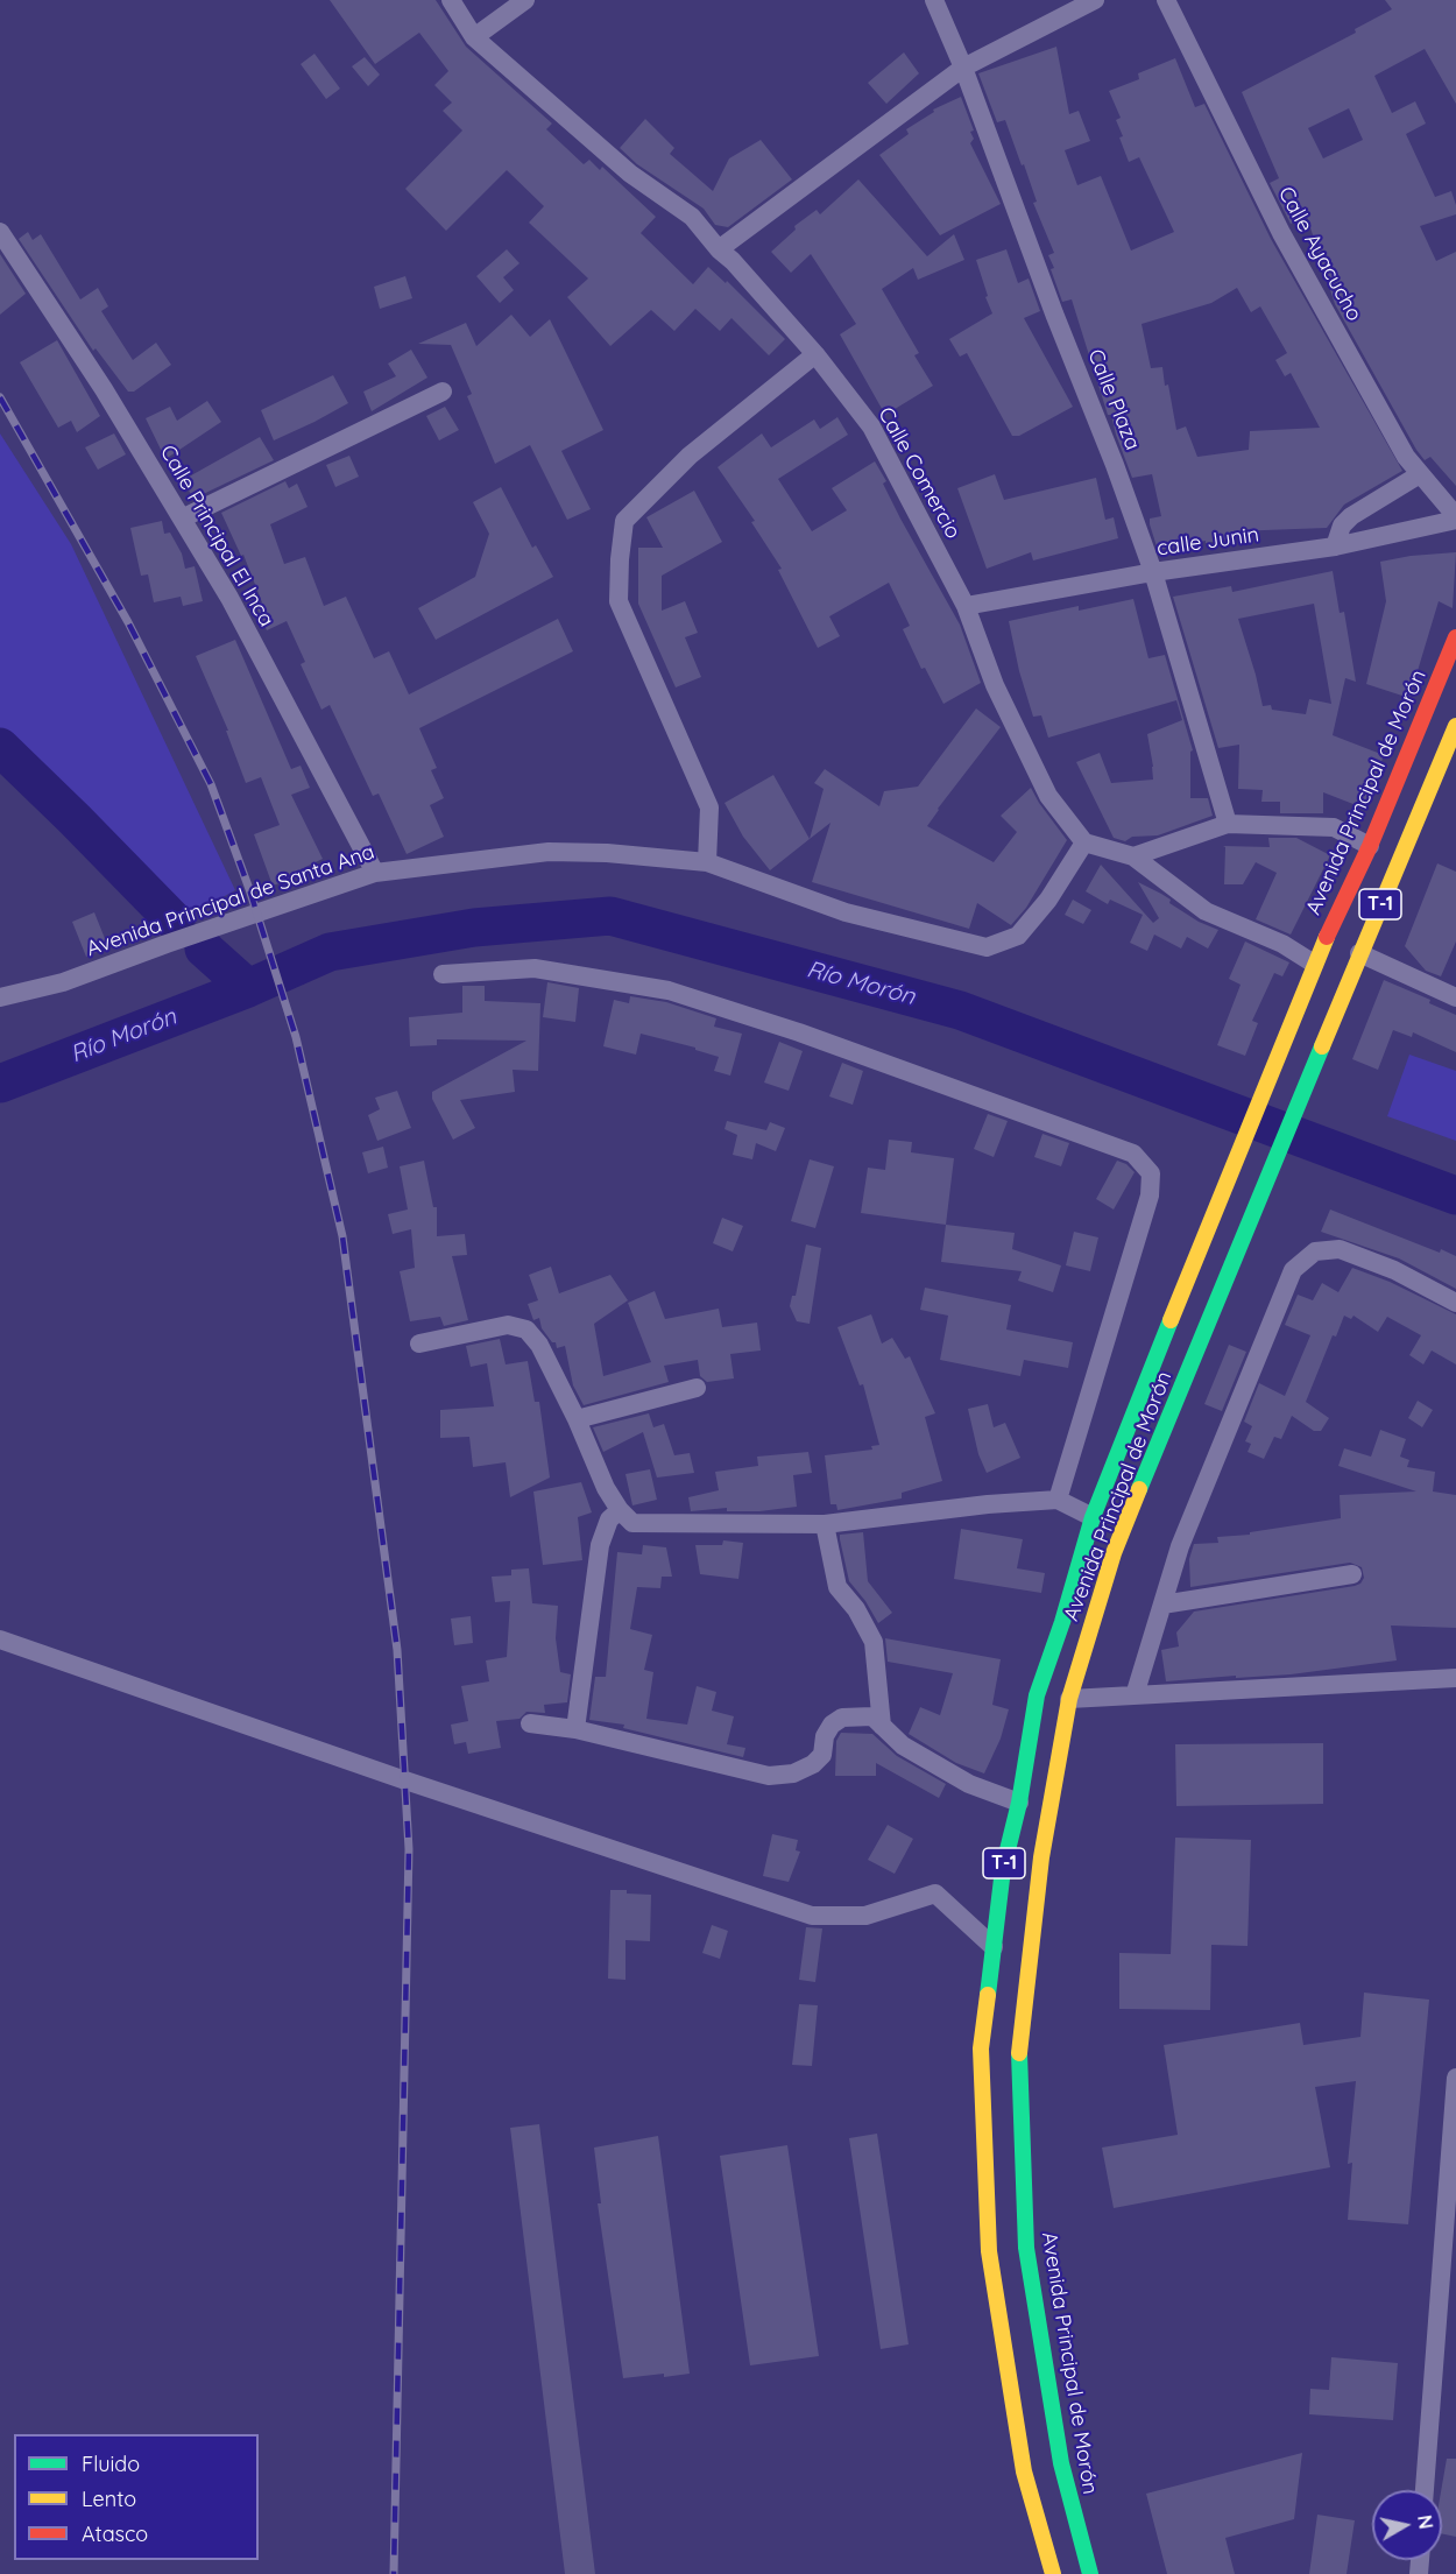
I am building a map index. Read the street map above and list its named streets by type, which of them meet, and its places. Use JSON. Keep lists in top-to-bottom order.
{
  "streets": {
    "main road": ["Avenida Principal de Morón", "T-1"],
    "street": [
      "Calle Ayacucho",
      "Calle Plaza",
      "Calle Comercio",
      "Calle Principal El Inca",
      "calle Junin",
      "Avenida Principal de Santa Ana"
    ]
  },
  "crossings": [
    ["Calle Ayacucho", "calle Junin"],
    ["Calle Plaza", "calle Junin"],
    ["Calle Comercio", "calle Junin"],
    ["Calle Comercio", "Avenida Principal de Santa Ana"],
    ["Calle Principal El Inca", "Avenida Principal de Santa Ana"]
  ],
  "water": ["Río Morón"],
  "legend": ["Fluido", "Lento", "Atasco"],
  "north": "right"
}
